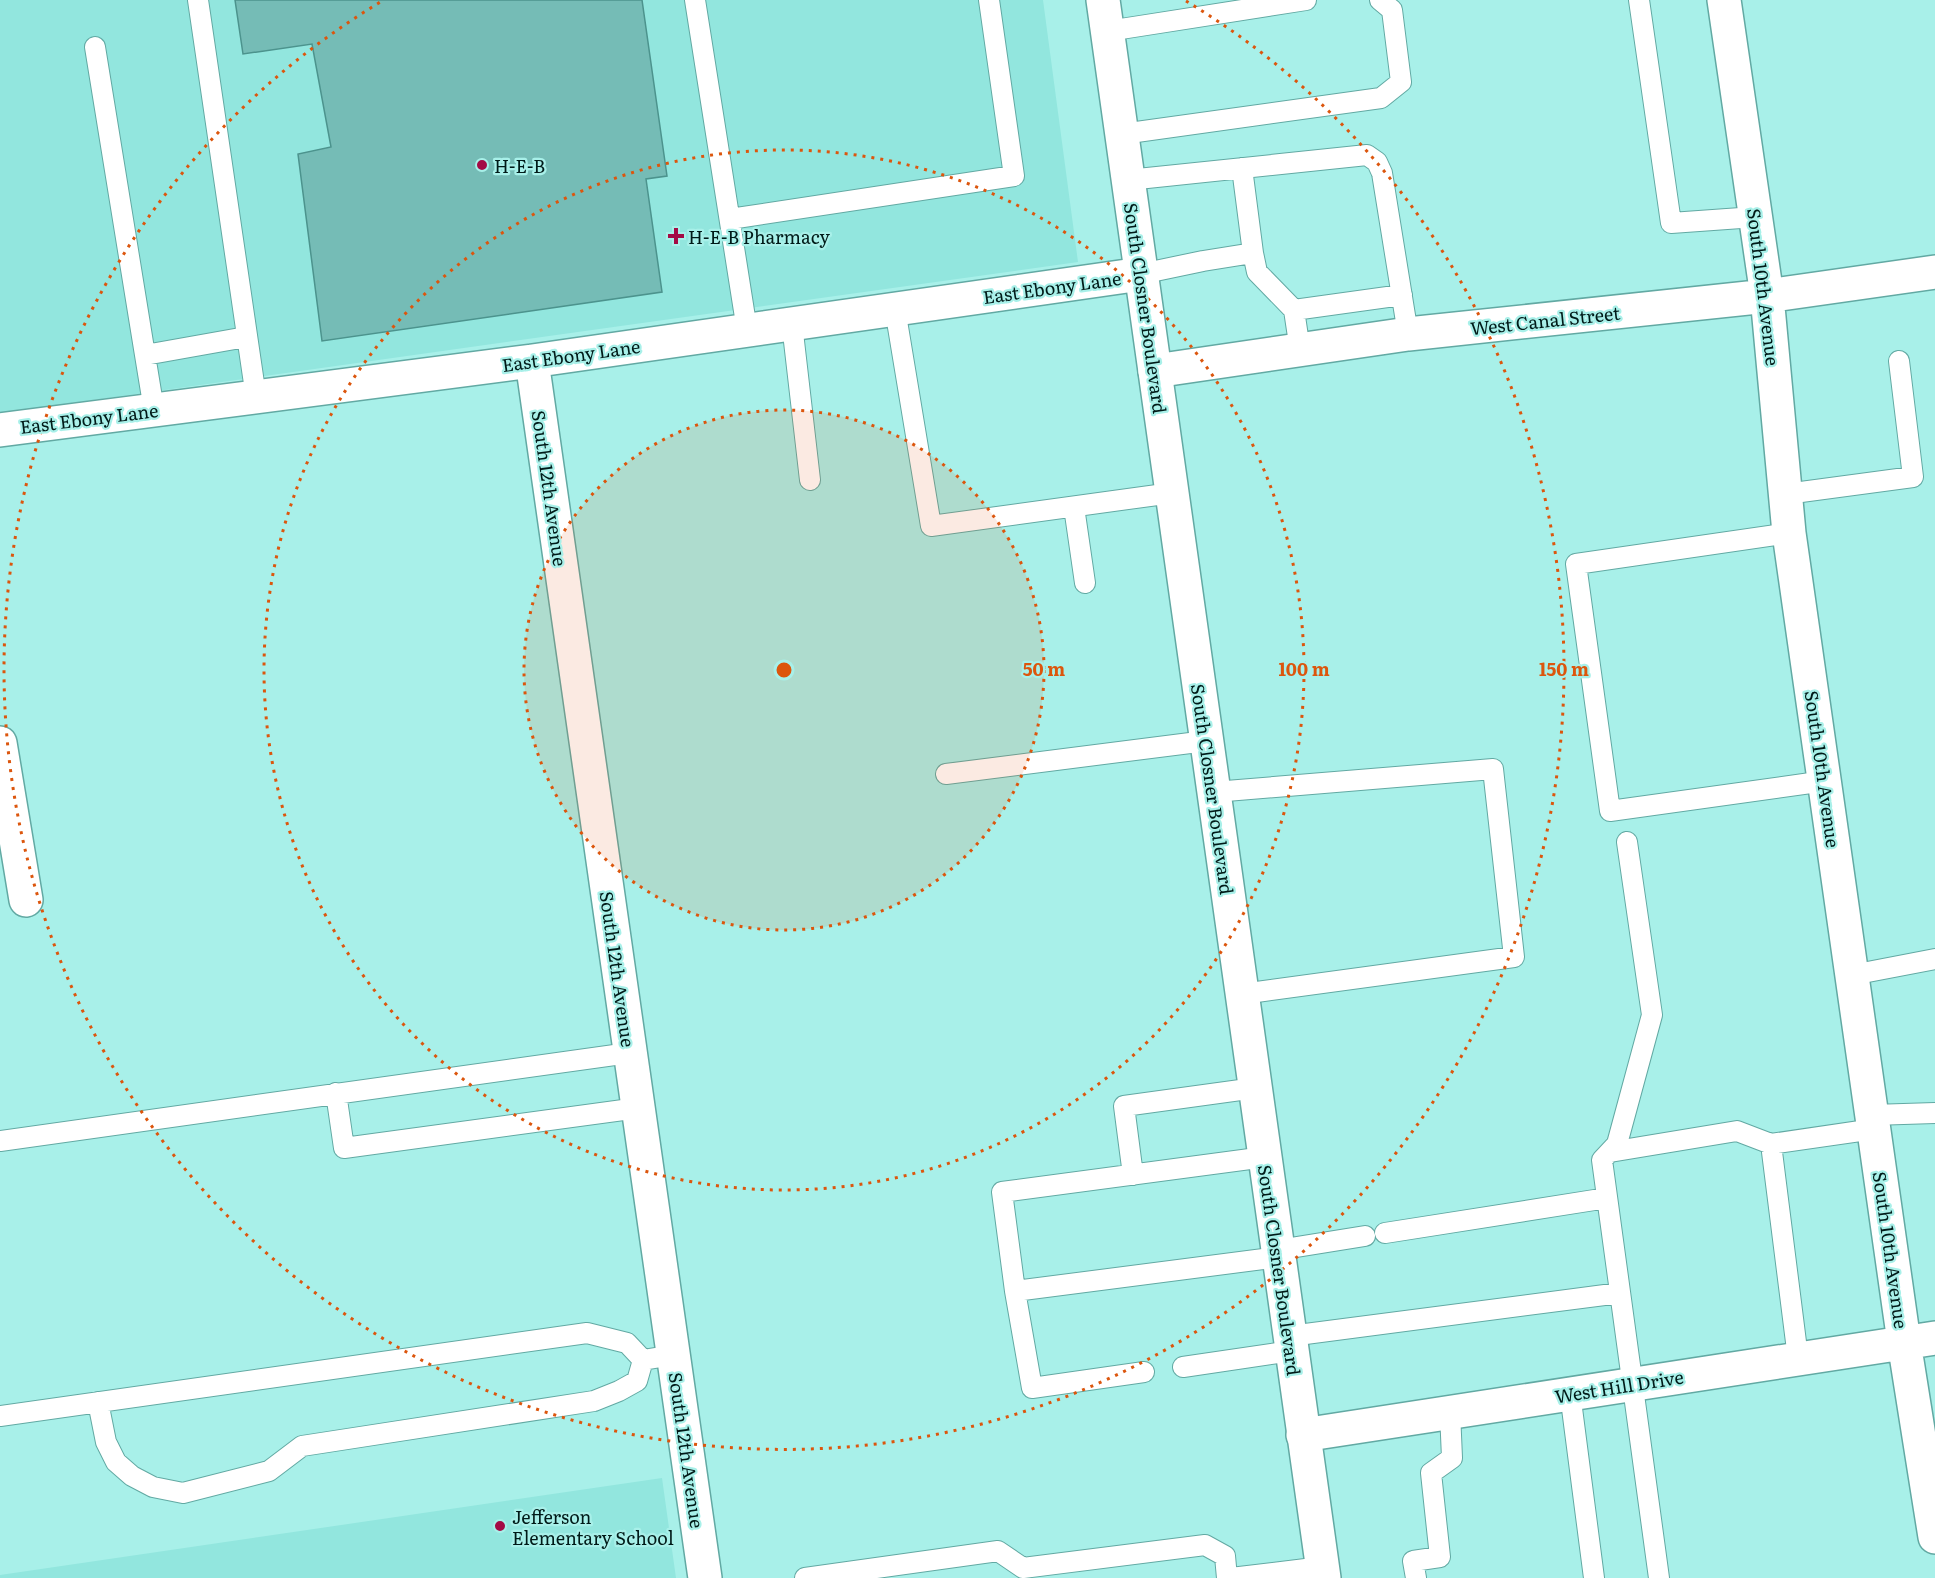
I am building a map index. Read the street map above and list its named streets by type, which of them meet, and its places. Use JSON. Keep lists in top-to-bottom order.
{
  "streets": {
    "street": [
      "East Ebony Lane",
      "South 10th Avenue",
      "South Closner Boulevard",
      "West Canal Street",
      "South 12th Avenue",
      "West Hill Drive"
    ]
  },
  "crossings": [
    ["East Ebony Lane", "South Closner Boulevard"],
    ["East Ebony Lane", "South 12th Avenue"],
    ["South 10th Avenue", "West Canal Street"],
    ["South 10th Avenue", "West Hill Drive"],
    ["South Closner Boulevard", "West Canal Street"],
    ["South Closner Boulevard", "West Hill Drive"]
  ],
  "places": {
    "other": ["H-E-B", "Jefferson Elementary School"],
    "health": ["H-E-B Pharmacy"]
  },
  "rings": ["50 m", "100 m", "150 m"]
}
